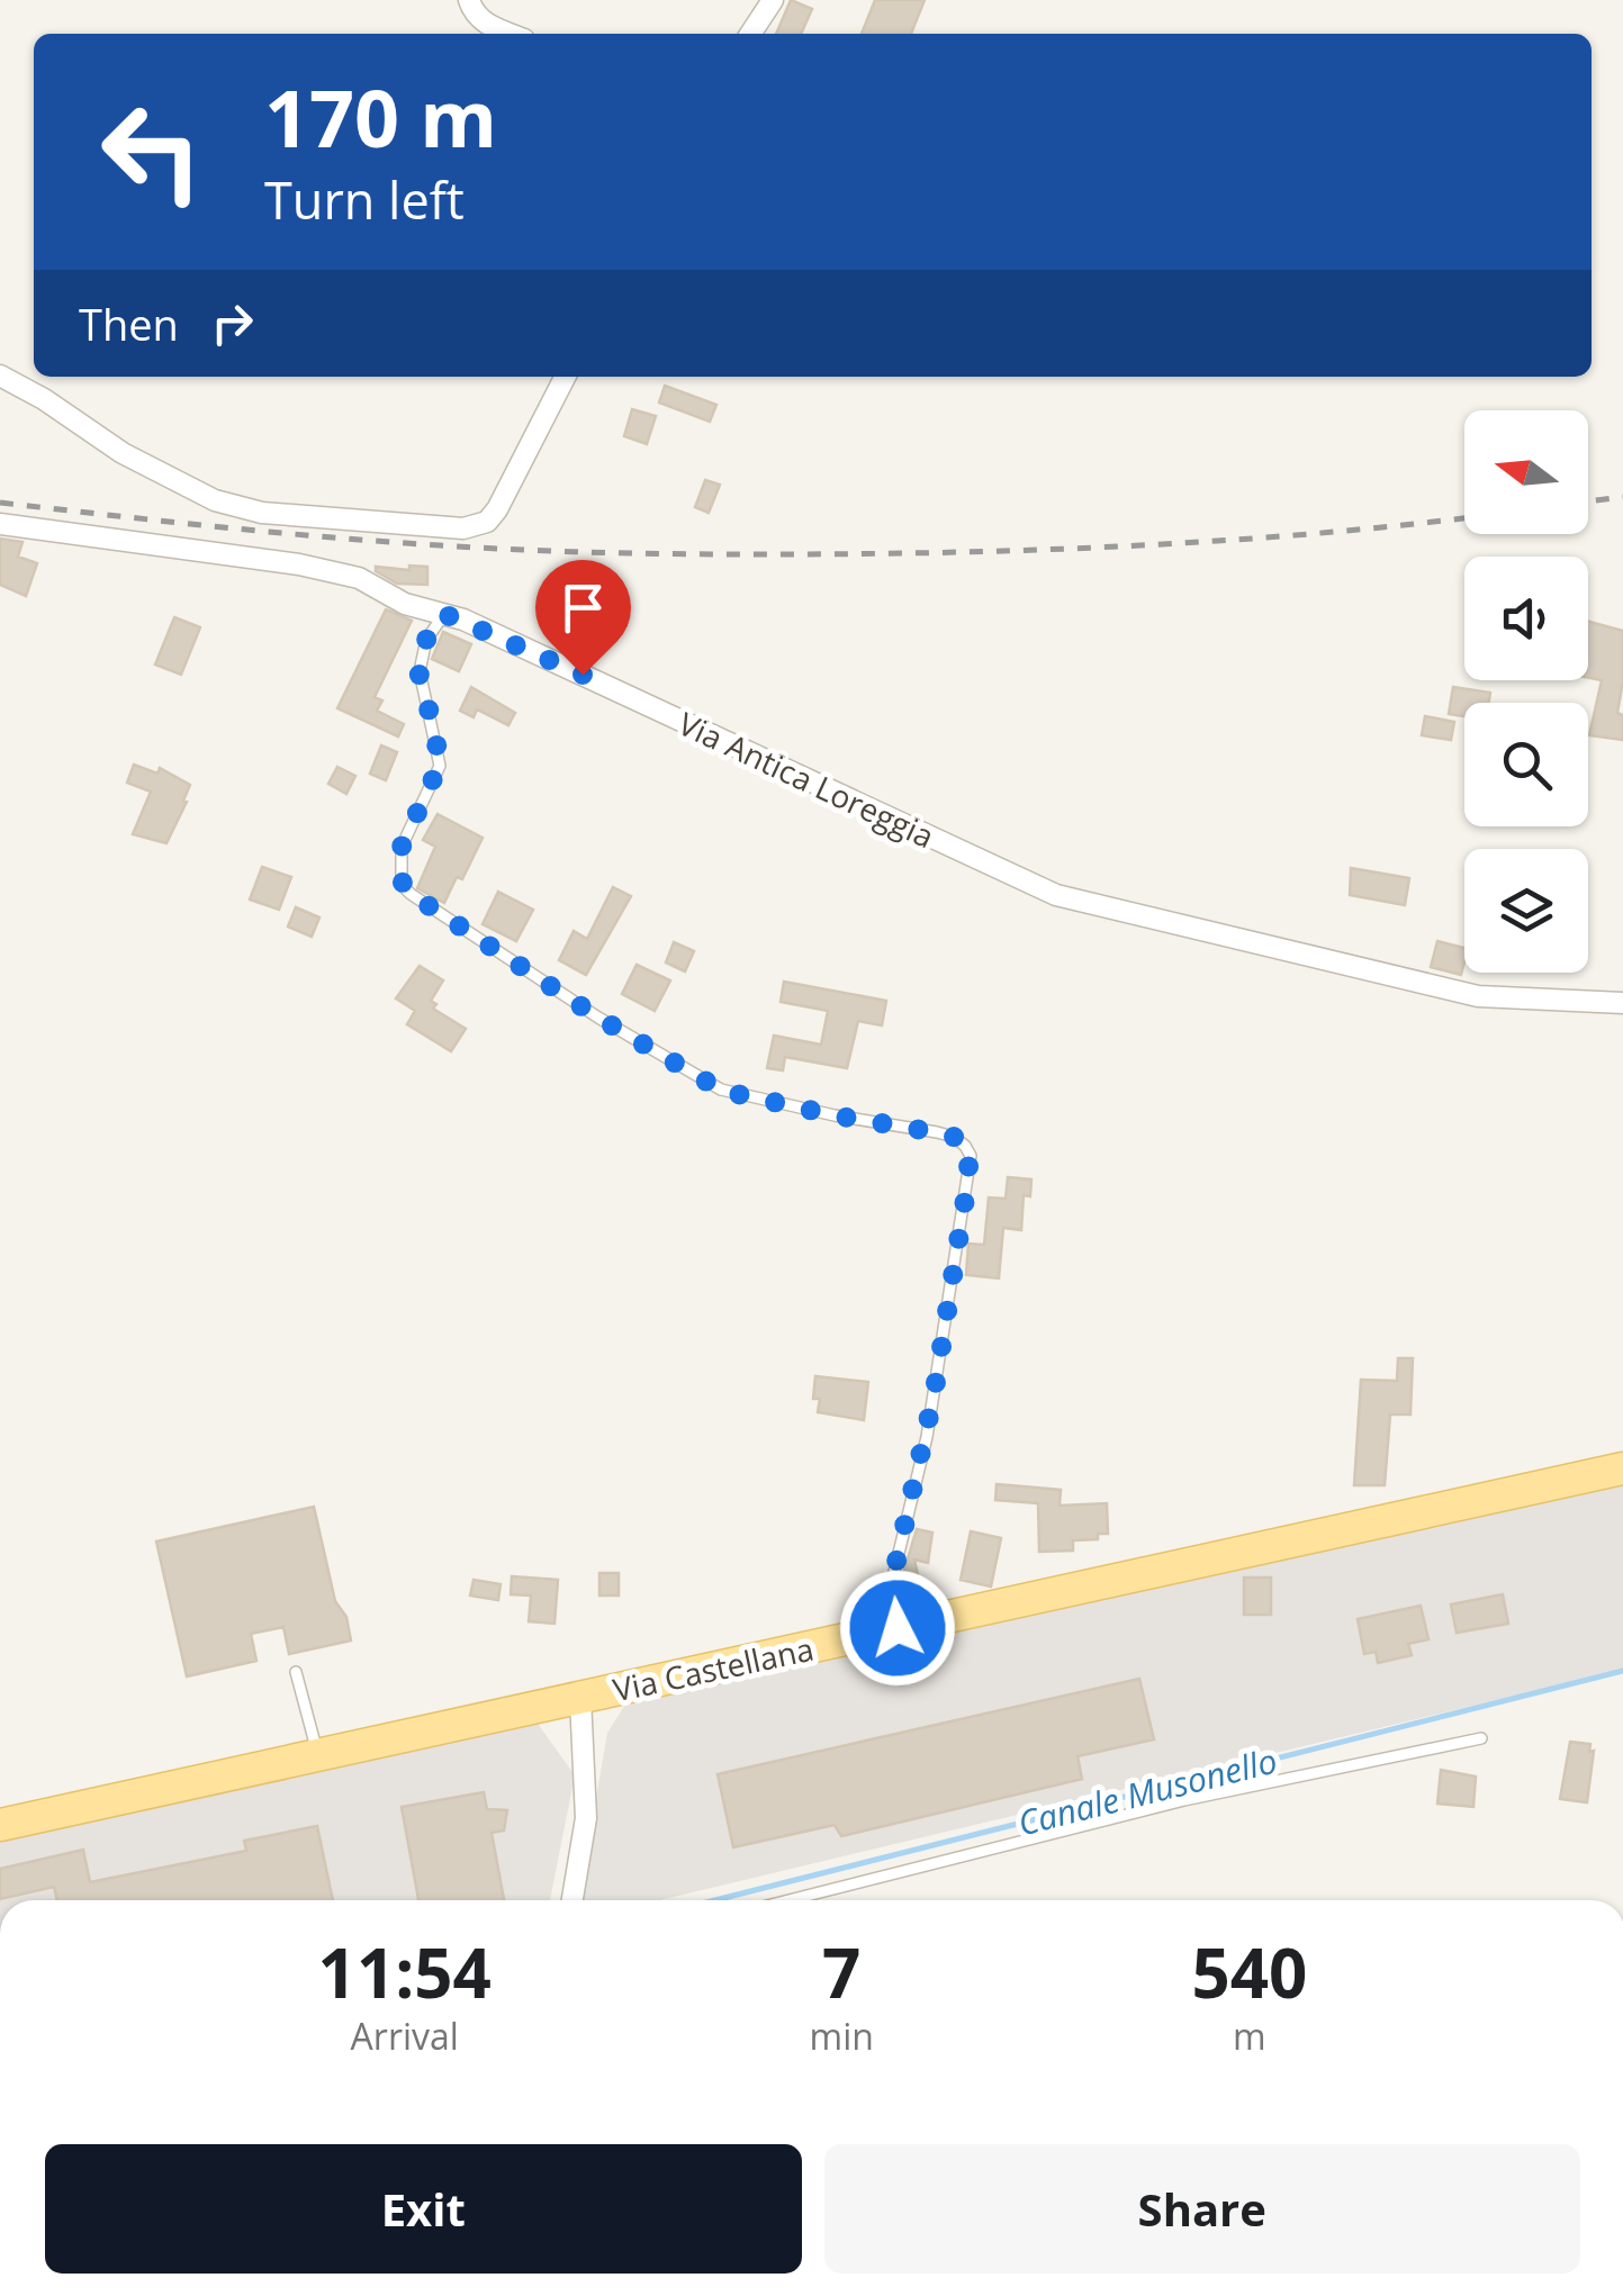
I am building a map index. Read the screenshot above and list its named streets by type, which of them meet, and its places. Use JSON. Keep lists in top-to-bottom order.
{
  "streets": {
    "main road": ["Via Castellana"],
    "street": ["Via Antica Loreggia"]
  },
  "water": ["Canale Musonello"],
  "north": "left",
  "page": {
    "turn": ["170 m", "Turn left"],
    "then": "Then",
    "eta": [
      "11:54",
      "Arrival",
      "7",
      "min",
      "540",
      "m"
    ],
    "buttons": ["Exit", "Share"]
  }
}
